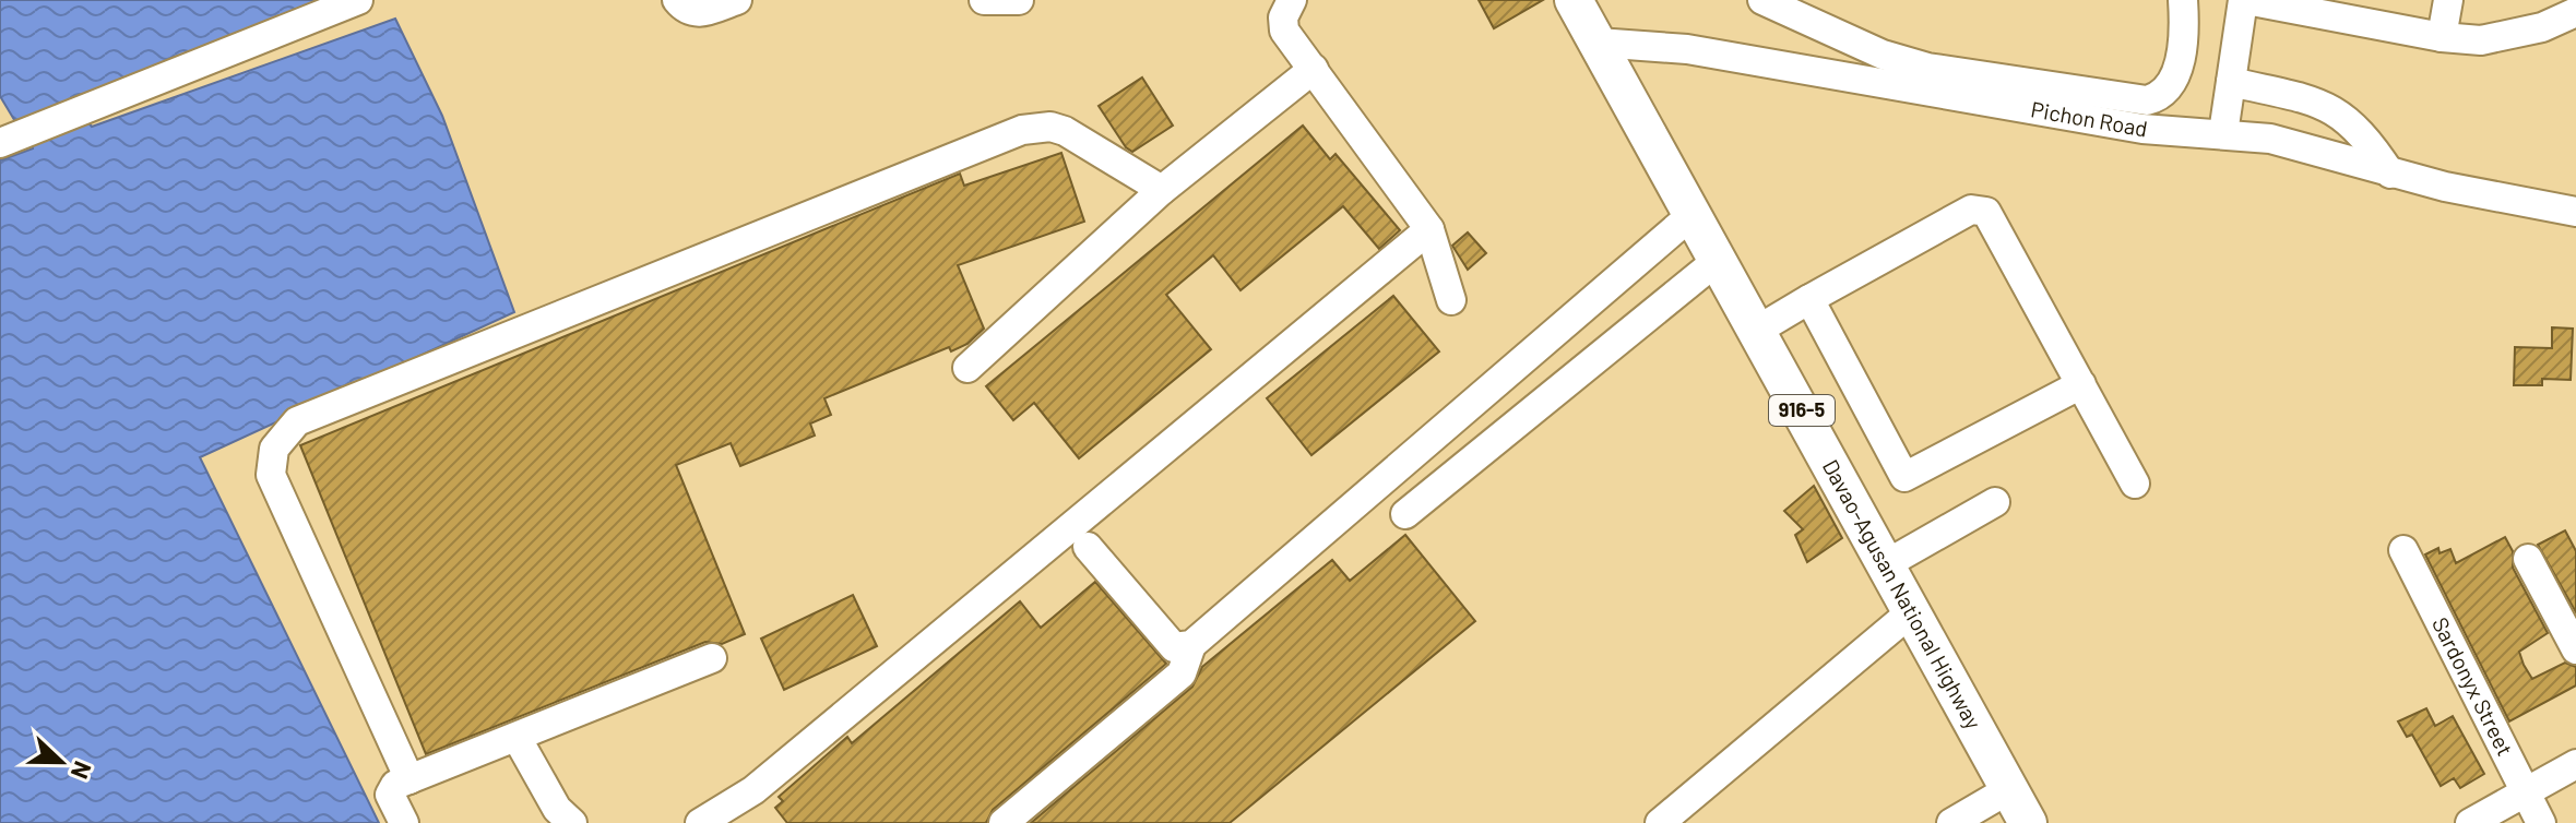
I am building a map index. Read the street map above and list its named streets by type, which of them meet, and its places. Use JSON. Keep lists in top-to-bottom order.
{
  "streets": {
    "main road": ["916-5", "Davao-Agusan National Highway"],
    "street": ["Pichon Road", "Sardonyx Street"]
  },
  "crossings": [
    ["Pichon Road", "Davao-Agusan National Highway"]
  ],
  "north": "right"
}
